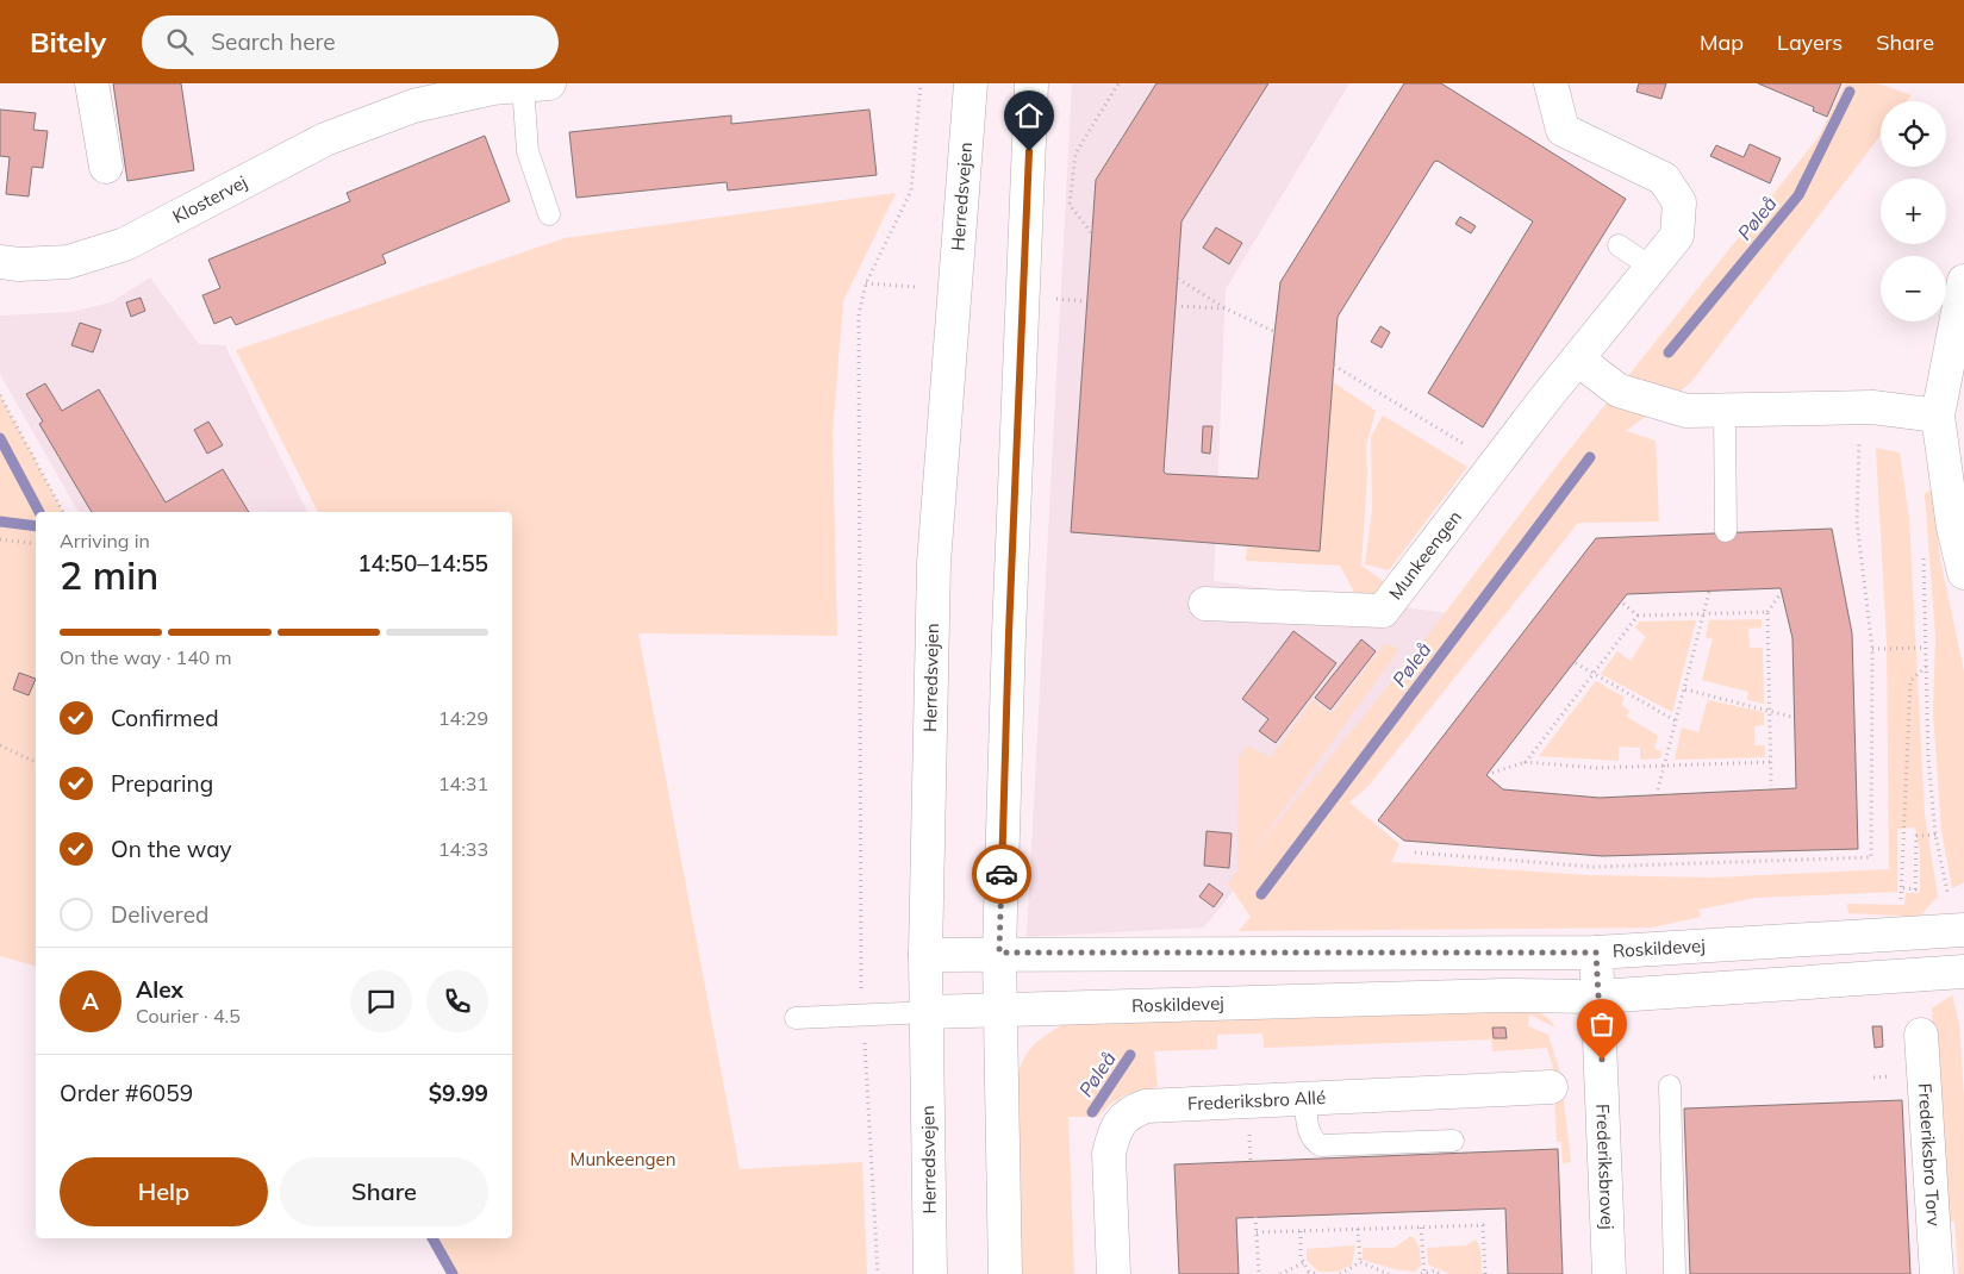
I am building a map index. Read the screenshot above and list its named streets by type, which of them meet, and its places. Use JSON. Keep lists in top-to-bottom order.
{
  "streets": {
    "street": [
      "Herredsvejen",
      "Klostervej",
      "Munkeengen",
      "Roskildevej",
      "Frederiksbro Allé",
      "Frederiksbro Torv",
      "Frederiksbrovej"
    ]
  },
  "crossings": [
    ["Herredsvejen", "Roskildevej"],
    ["Roskildevej", "Frederiksbrovej"]
  ],
  "water": ["Pøleå"],
  "parks": ["Munkeengen"],
  "page": {
    "header": "Bitely",
    "search": "Search here",
    "nav": ["Map", "Layers", "Share"],
    "map_buttons": ["+", "−"],
    "heading": ["2 min", "Arriving in", "14:50–14:55"],
    "panel": [
      "Alex",
      "Courier · 4.5",
      "Order #6059",
      "$9.99"
    ],
    "bar": "On the way · 140 m",
    "list": [
      ["Confirmed", "14:29"],
      ["Preparing", "14:31"],
      ["On the way", "14:33"],
      "Delivered"
    ],
    "round": "A",
    "buttons": ["Help", "Share"]
  }
}
